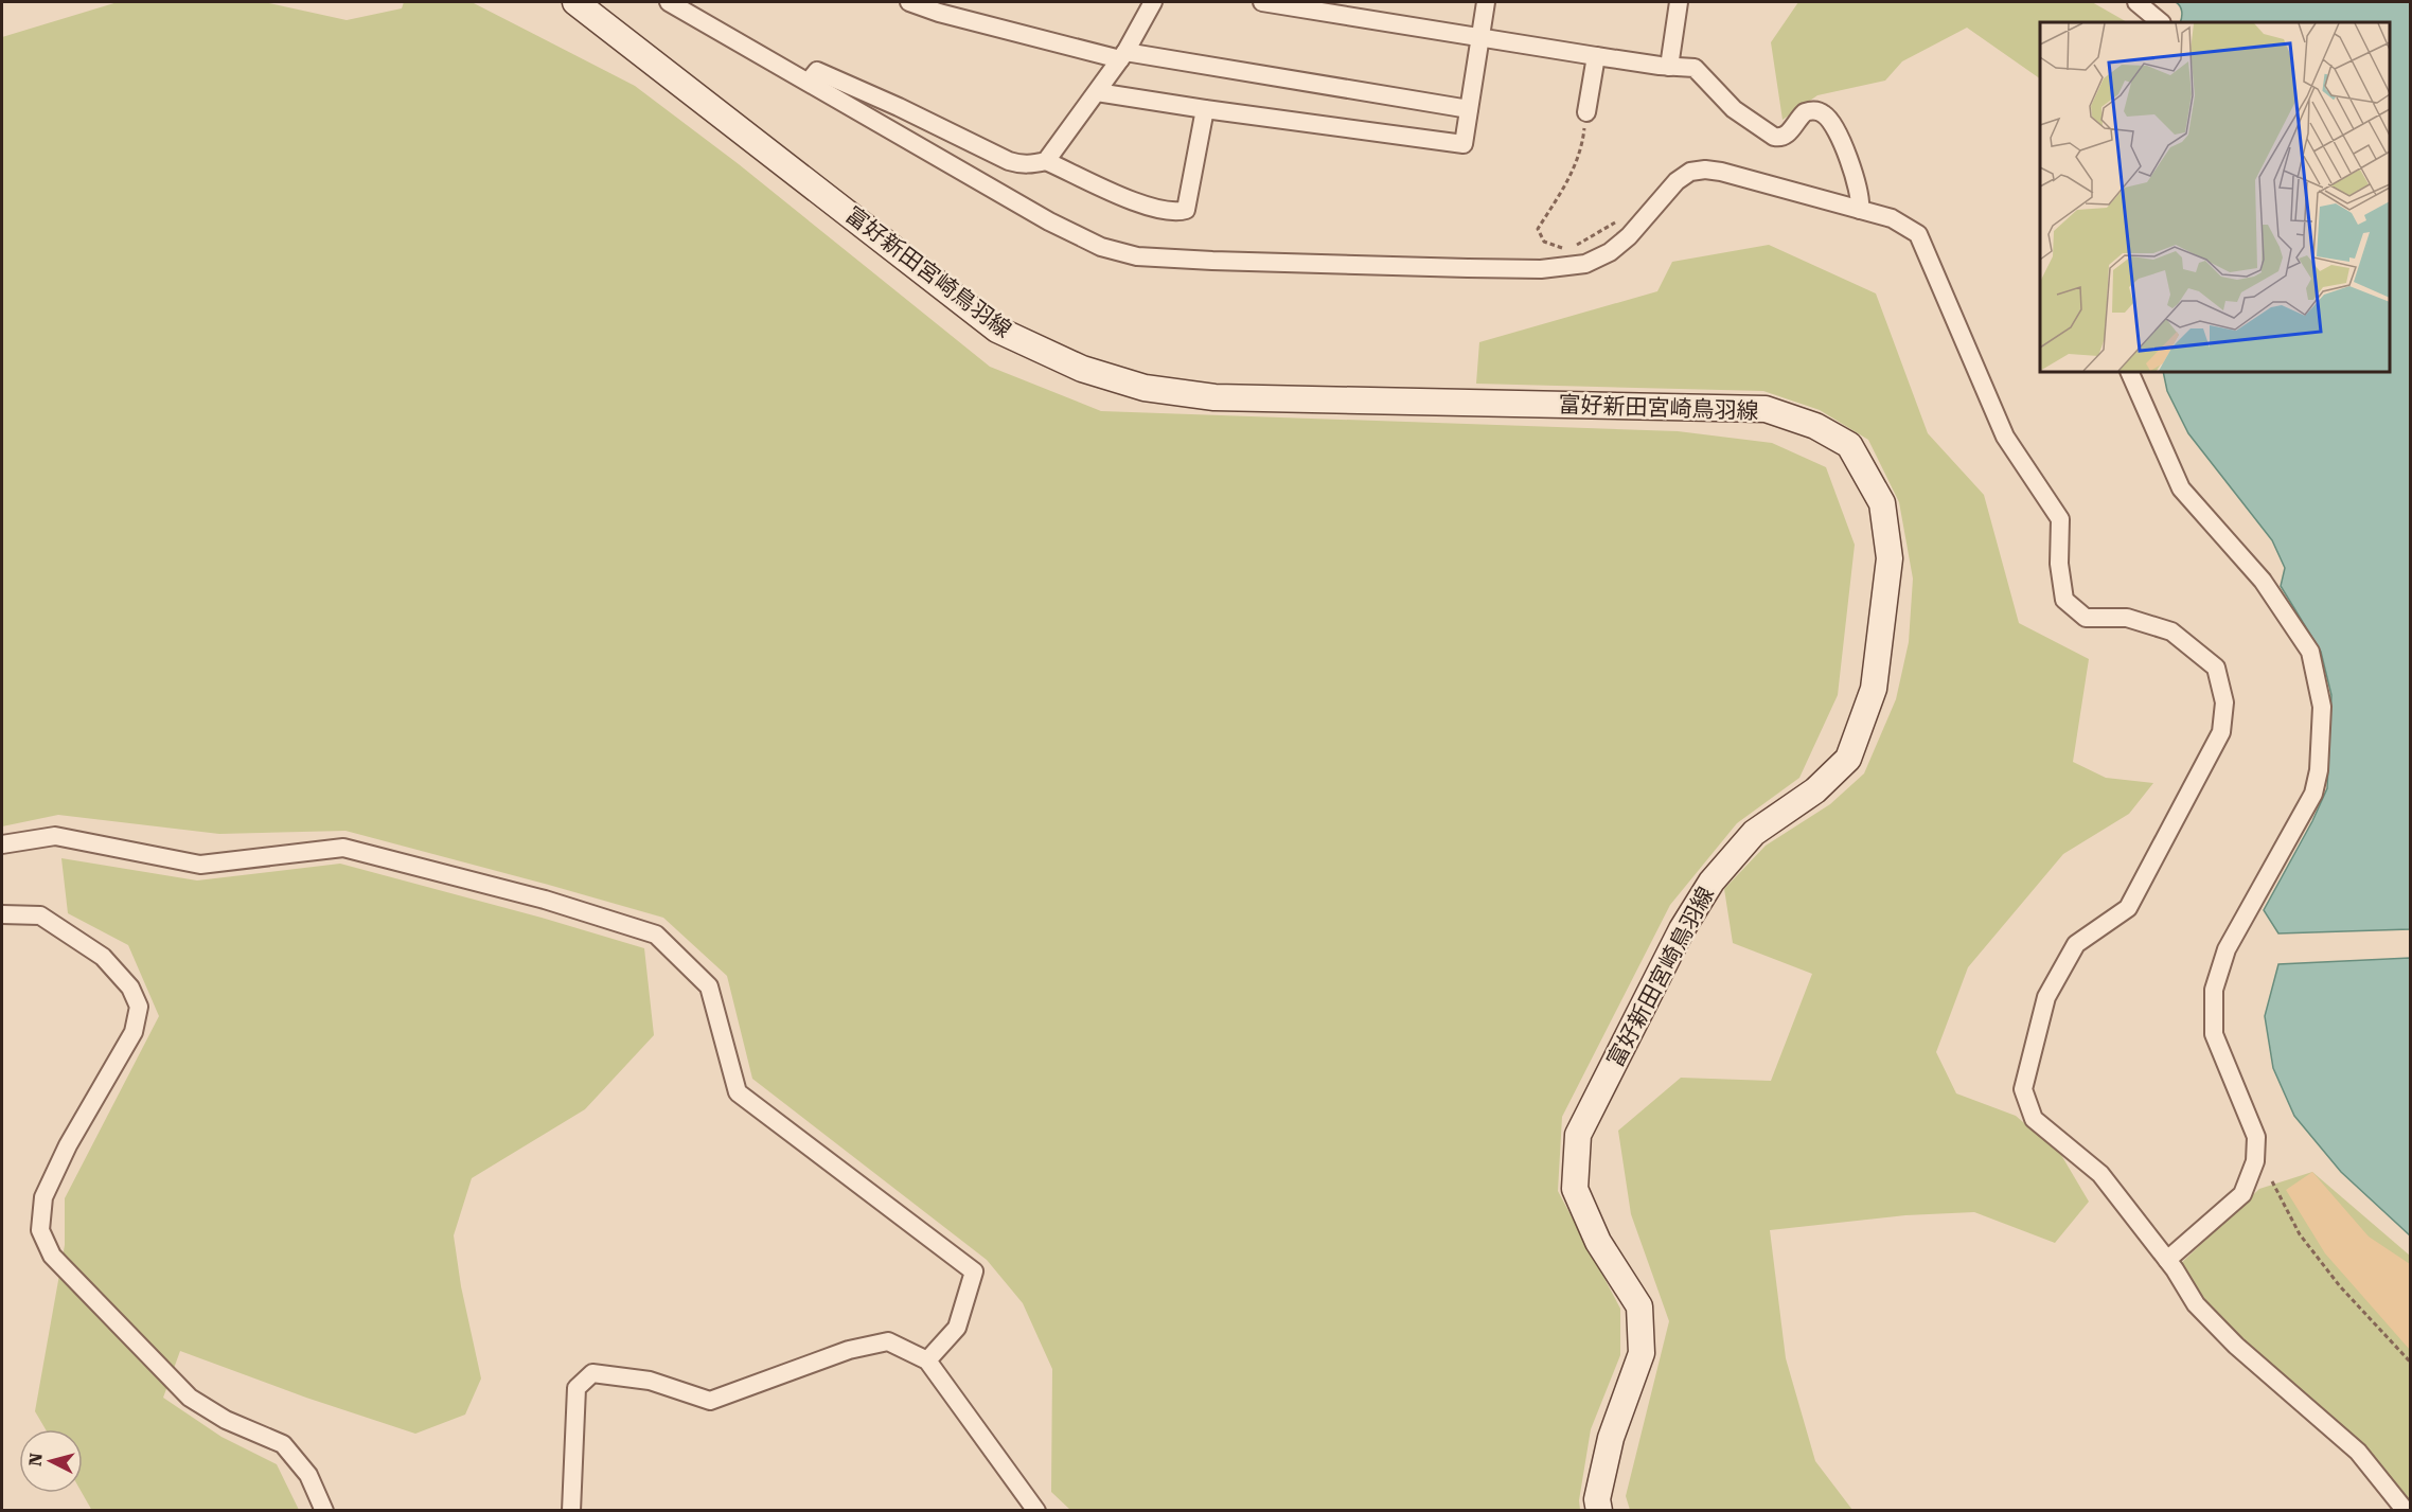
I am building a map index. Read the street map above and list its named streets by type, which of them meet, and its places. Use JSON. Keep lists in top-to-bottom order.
{
  "streets": {
    "main road": ["富好新田宮崎鳥羽線"]
  },
  "north": "left"
}
